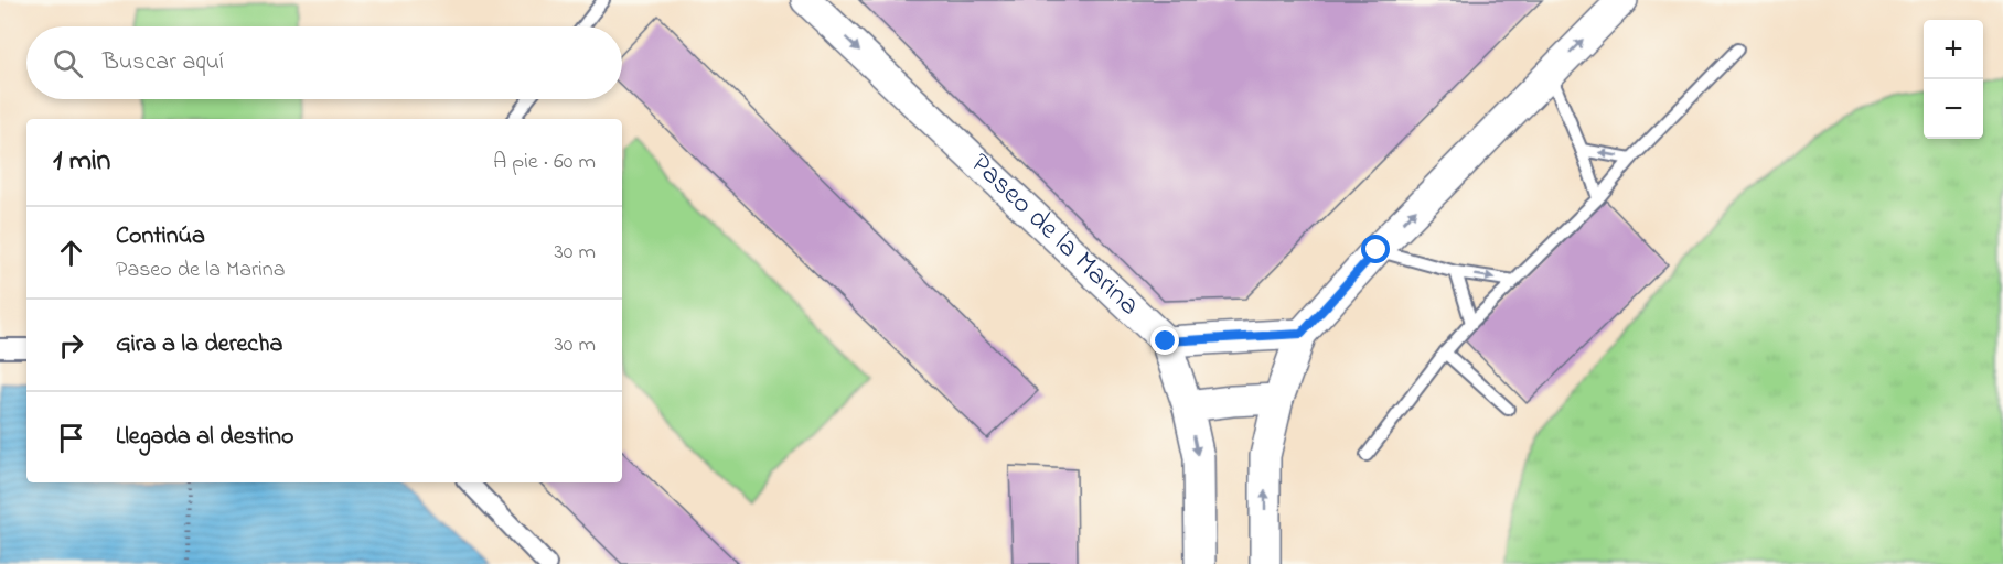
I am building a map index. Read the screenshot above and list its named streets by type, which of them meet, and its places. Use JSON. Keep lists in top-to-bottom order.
{
  "streets": {
    "street": ["Paseo de la Marina"]
  },
  "one_way": ["Paseo de la Marina"],
  "page": {
    "map_buttons": ["+", "−"],
    "search": "Buscar aquí",
    "heading": ["1 min", "A pie · 60 m"],
    "list": [
      ["Continúa", "Paseo de la Marina", "30 m"],
      ["Gira a la derecha", "30 m"],
      "Llegada al destino"
    ]
  }
}
